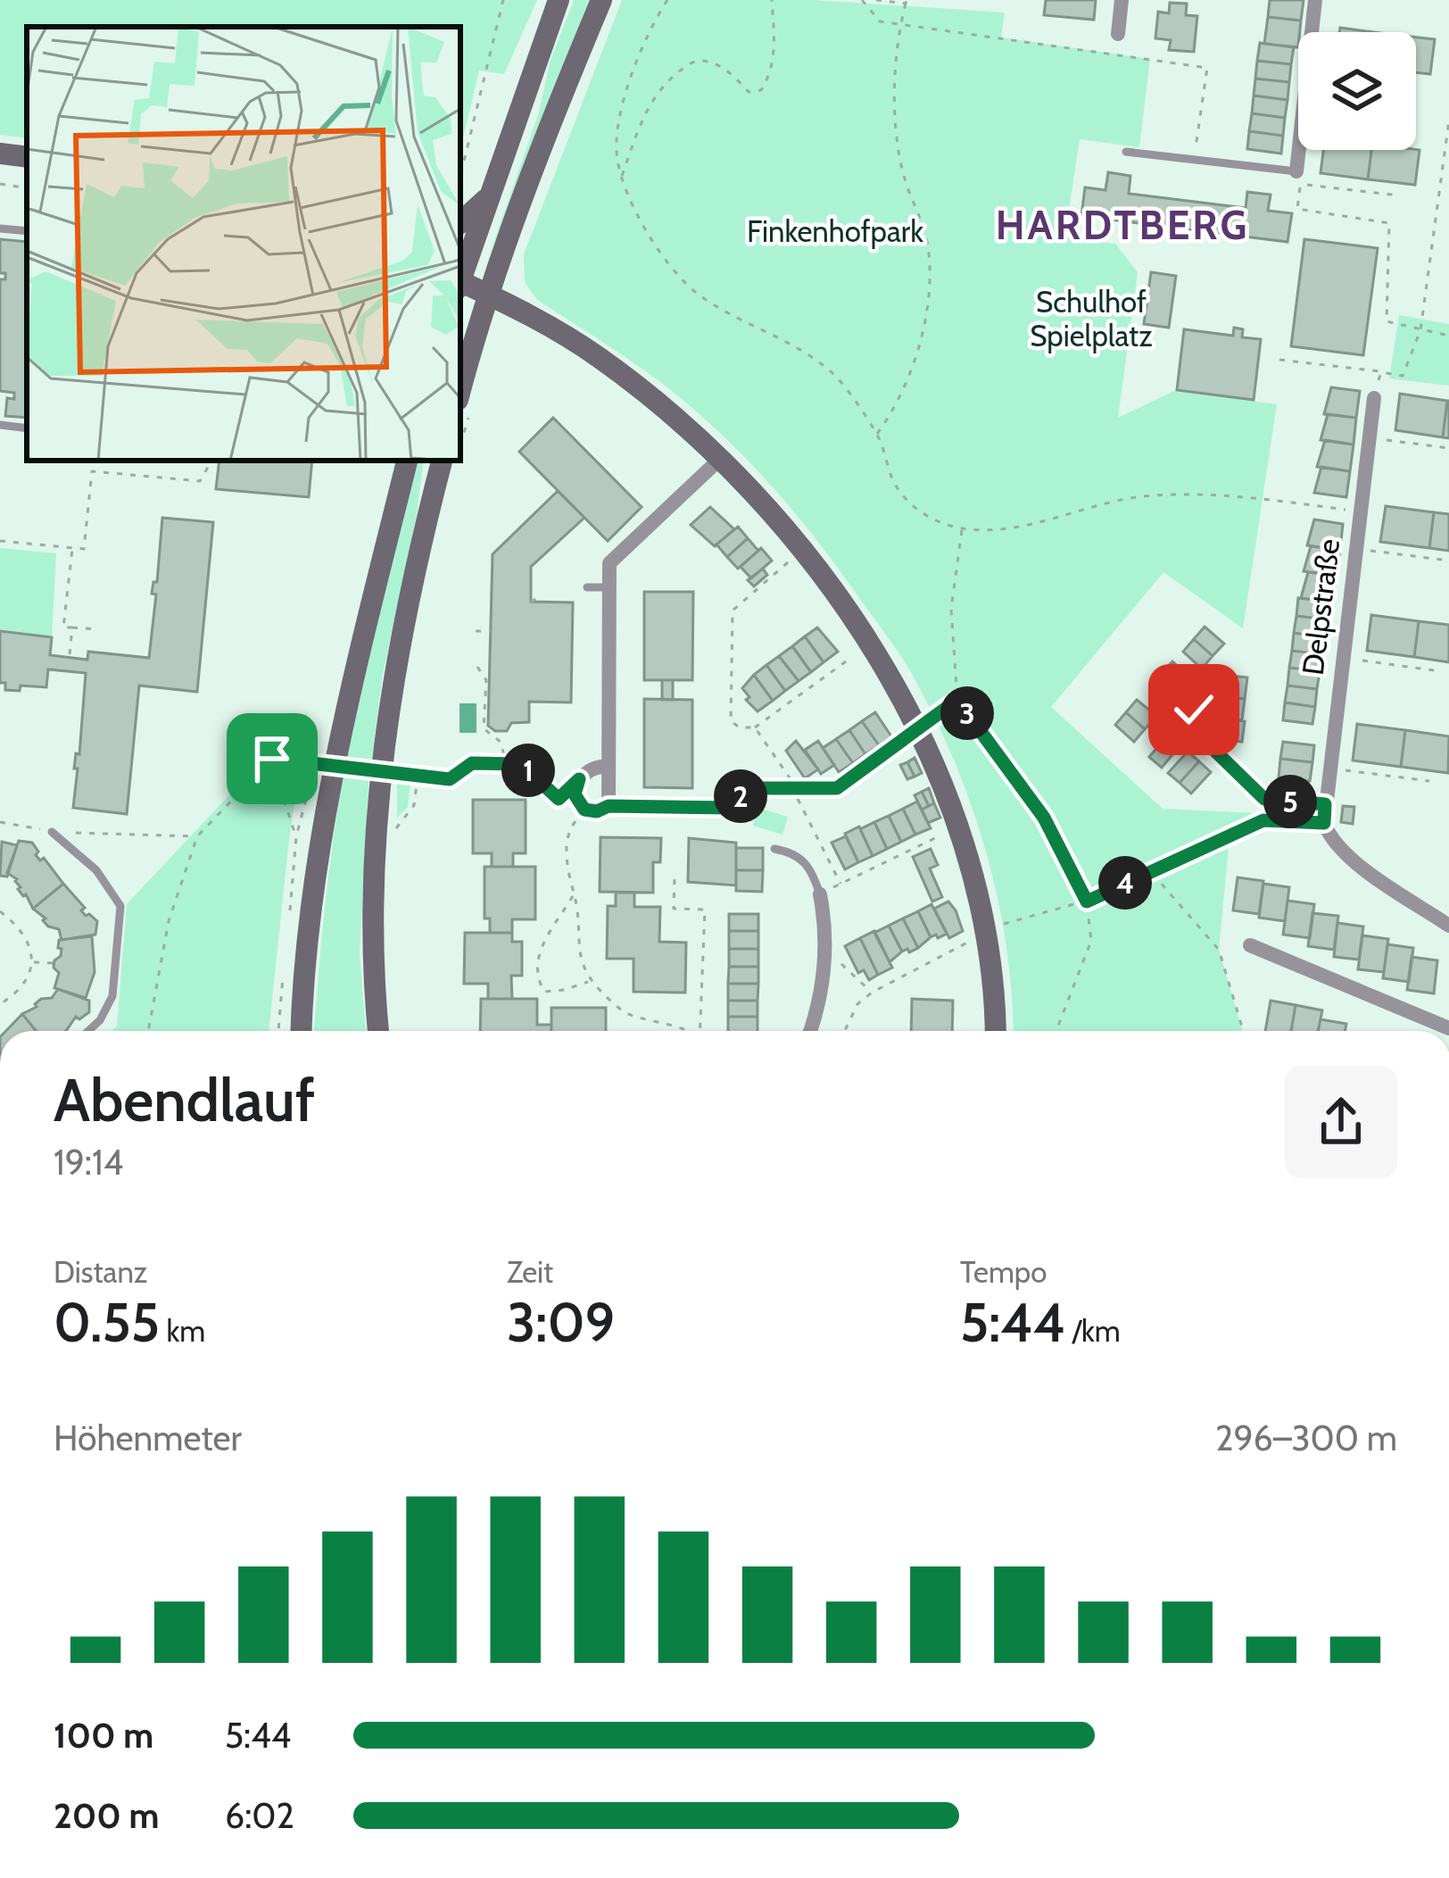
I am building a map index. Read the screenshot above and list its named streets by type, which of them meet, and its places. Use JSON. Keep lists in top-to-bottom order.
{
  "streets": {
    "street": ["Delpstraße"]
  },
  "districts": ["HARDTBERG"],
  "parks": ["Finkenhofpark", "Schulhof Spielplatz"],
  "page": {
    "pins": [
      "3",
      "1",
      "2",
      "5",
      "4"
    ],
    "heading": ["Abendlauf", "19:14"],
    "stats": [
      ["Distanz", "0.55 km"],
      ["Zeit", "3:09"],
      ["Tempo", "5:44 /km"]
    ],
    "chart": ["Höhenmeter", "296–300 m"],
    "list": [
      {
        "name": "100 m",
        "note": "5:44"
      },
      {
        "name": "200 m",
        "note": "6:02"
      }
    ]
  }
}
